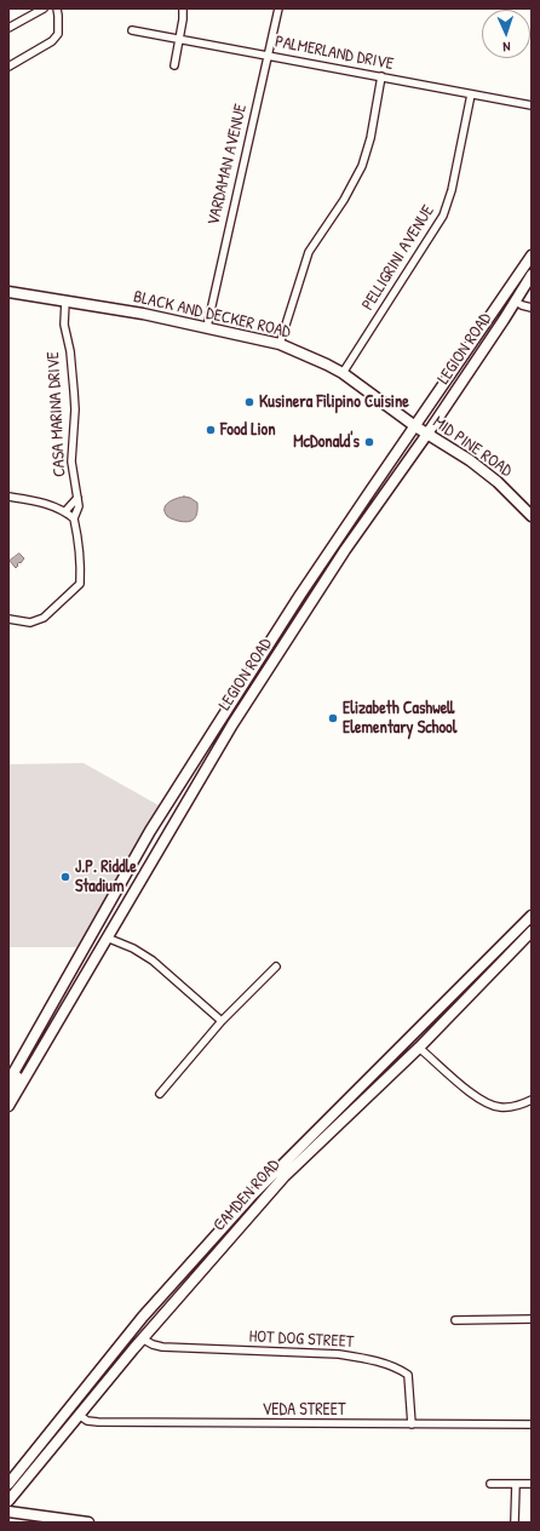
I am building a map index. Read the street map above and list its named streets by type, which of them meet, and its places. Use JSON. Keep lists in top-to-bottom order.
{
  "streets": {
    "main road": [
      "BLACK AND DECKER ROAD",
      "LEGION ROAD",
      "MID PINE ROAD",
      "CAMDEN ROAD"
    ],
    "street": [
      "PALMERLAND DRIVE",
      "VARDAMAN AVENUE",
      "PELLIGRINI AVENUE",
      "CASA MARINA DRIVE",
      "HOT DOG STREET",
      "VEDA STREET"
    ]
  },
  "crossings": [
    ["PALMERLAND DRIVE", "VARDAMAN AVENUE"],
    ["PALMERLAND DRIVE", "PELLIGRINI AVENUE"],
    ["VARDAMAN AVENUE", "BLACK AND DECKER ROAD"],
    ["PELLIGRINI AVENUE", "BLACK AND DECKER ROAD"],
    ["BLACK AND DECKER ROAD", "LEGION ROAD"],
    ["BLACK AND DECKER ROAD", "CASA MARINA DRIVE"],
    ["BLACK AND DECKER ROAD", "MID PINE ROAD"],
    ["LEGION ROAD", "MID PINE ROAD"],
    ["CAMDEN ROAD", "HOT DOG STREET"],
    ["CAMDEN ROAD", "VEDA STREET"],
    ["HOT DOG STREET", "VEDA STREET"]
  ],
  "places": [
    "Kusinera Filipino Cuisine",
    "Food Lion",
    "McDonald's",
    "Elizabeth Cashwell Elementary School",
    "J.P. Riddle Stadium"
  ],
  "north": "bottom"
}
